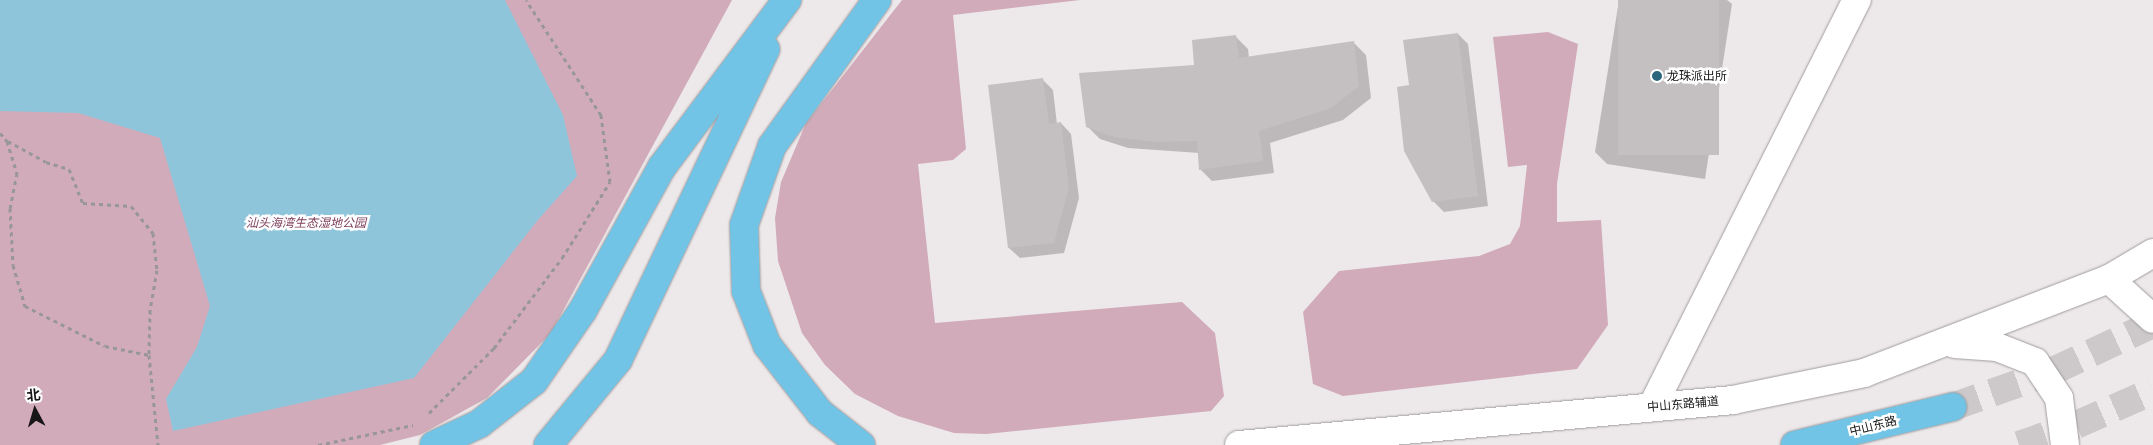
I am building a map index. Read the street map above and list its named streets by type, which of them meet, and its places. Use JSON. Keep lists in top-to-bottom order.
{
  "streets": {
    "highway": ["中山东路"],
    "street": ["中山东路辅道"]
  },
  "parks": ["汕头海湾生态湿地公园"],
  "places": ["龙珠派出所"],
  "north": "top"
}
